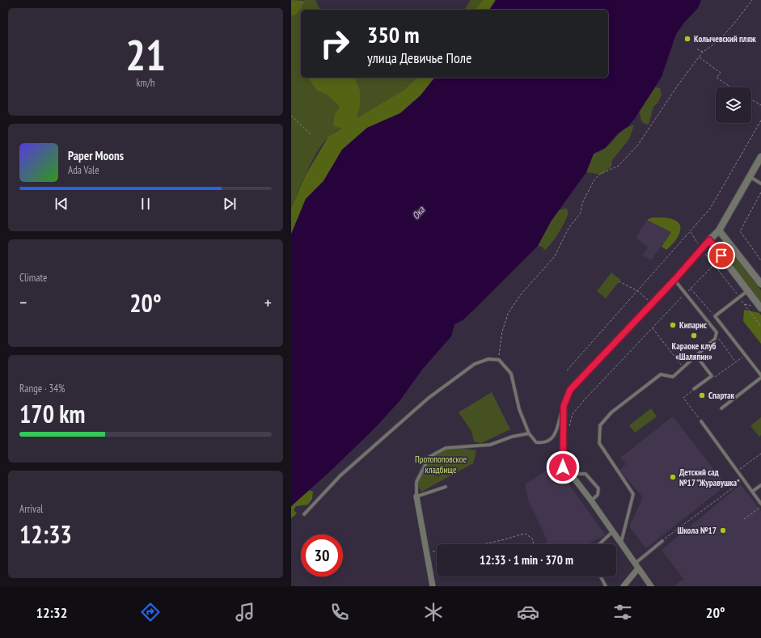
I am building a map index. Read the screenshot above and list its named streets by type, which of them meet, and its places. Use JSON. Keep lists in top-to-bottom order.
{
  "water": ["Ока"],
  "parks": ["Протопоповское кладбище"],
  "places": [
    "Колычевский пляж",
    "Кипарис",
    "Караоке клуб «Шаляпин»",
    "Спартак",
    "Детский сад №17 \"Журавушка\"",
    "Школа №17"
  ],
  "page": {
    "tile": [
      ["21", "km/h"],
      "Climate",
      ["Range · 34%", "170 km"],
      ["Arrival", "12:33"]
    ],
    "turn": ["350 m", "улица Девичье Поле"],
    "song": ["Paper Moons", "Ada Vale"],
    "heat": ["−", "20°", "+"],
    "limit": "30",
    "trip": "12:33 · 1 min · 370 m",
    "tabs": ["12:32", "20°"]
  }
}
